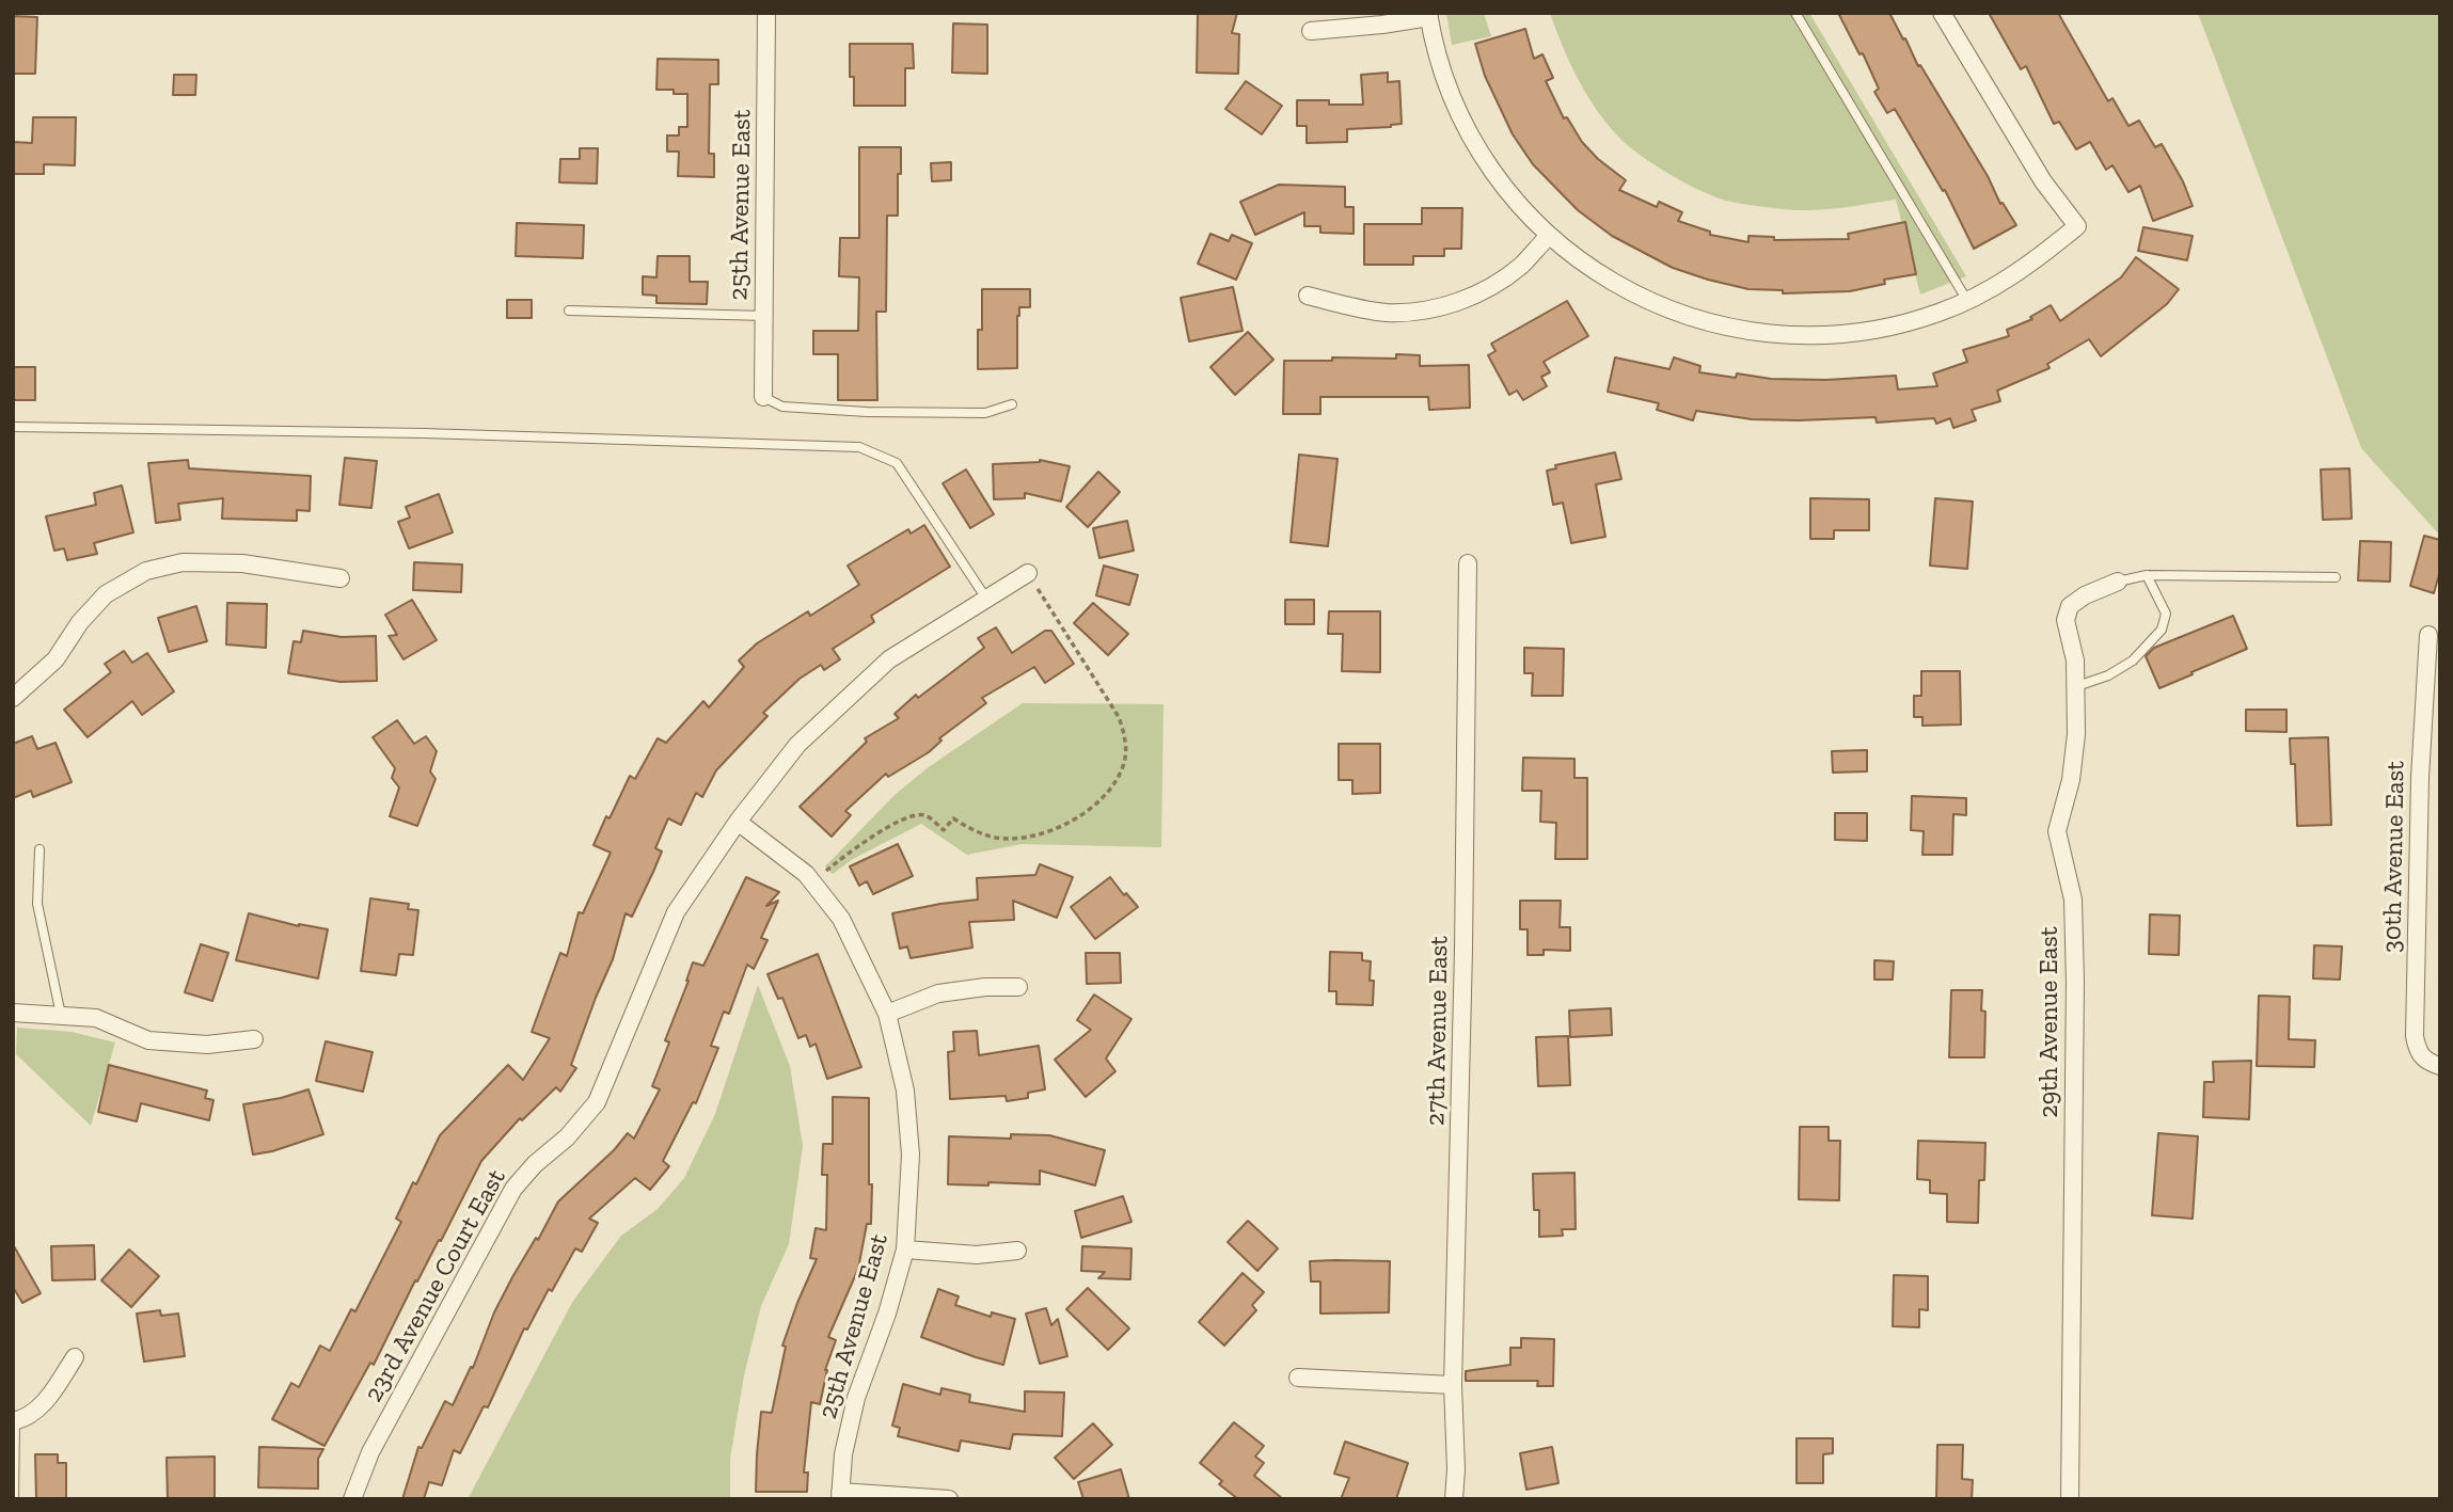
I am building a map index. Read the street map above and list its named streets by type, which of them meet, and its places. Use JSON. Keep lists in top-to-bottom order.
{
  "streets": {
    "street": [
      "25th Avenue East",
      "30th Avenue East",
      "29th Avenue East",
      "27th Avenue East",
      "23rd Avenue Court East"
    ]
  },
  "crossings": [
    ["25th Avenue East", "23rd Avenue Court East"]
  ]
}
